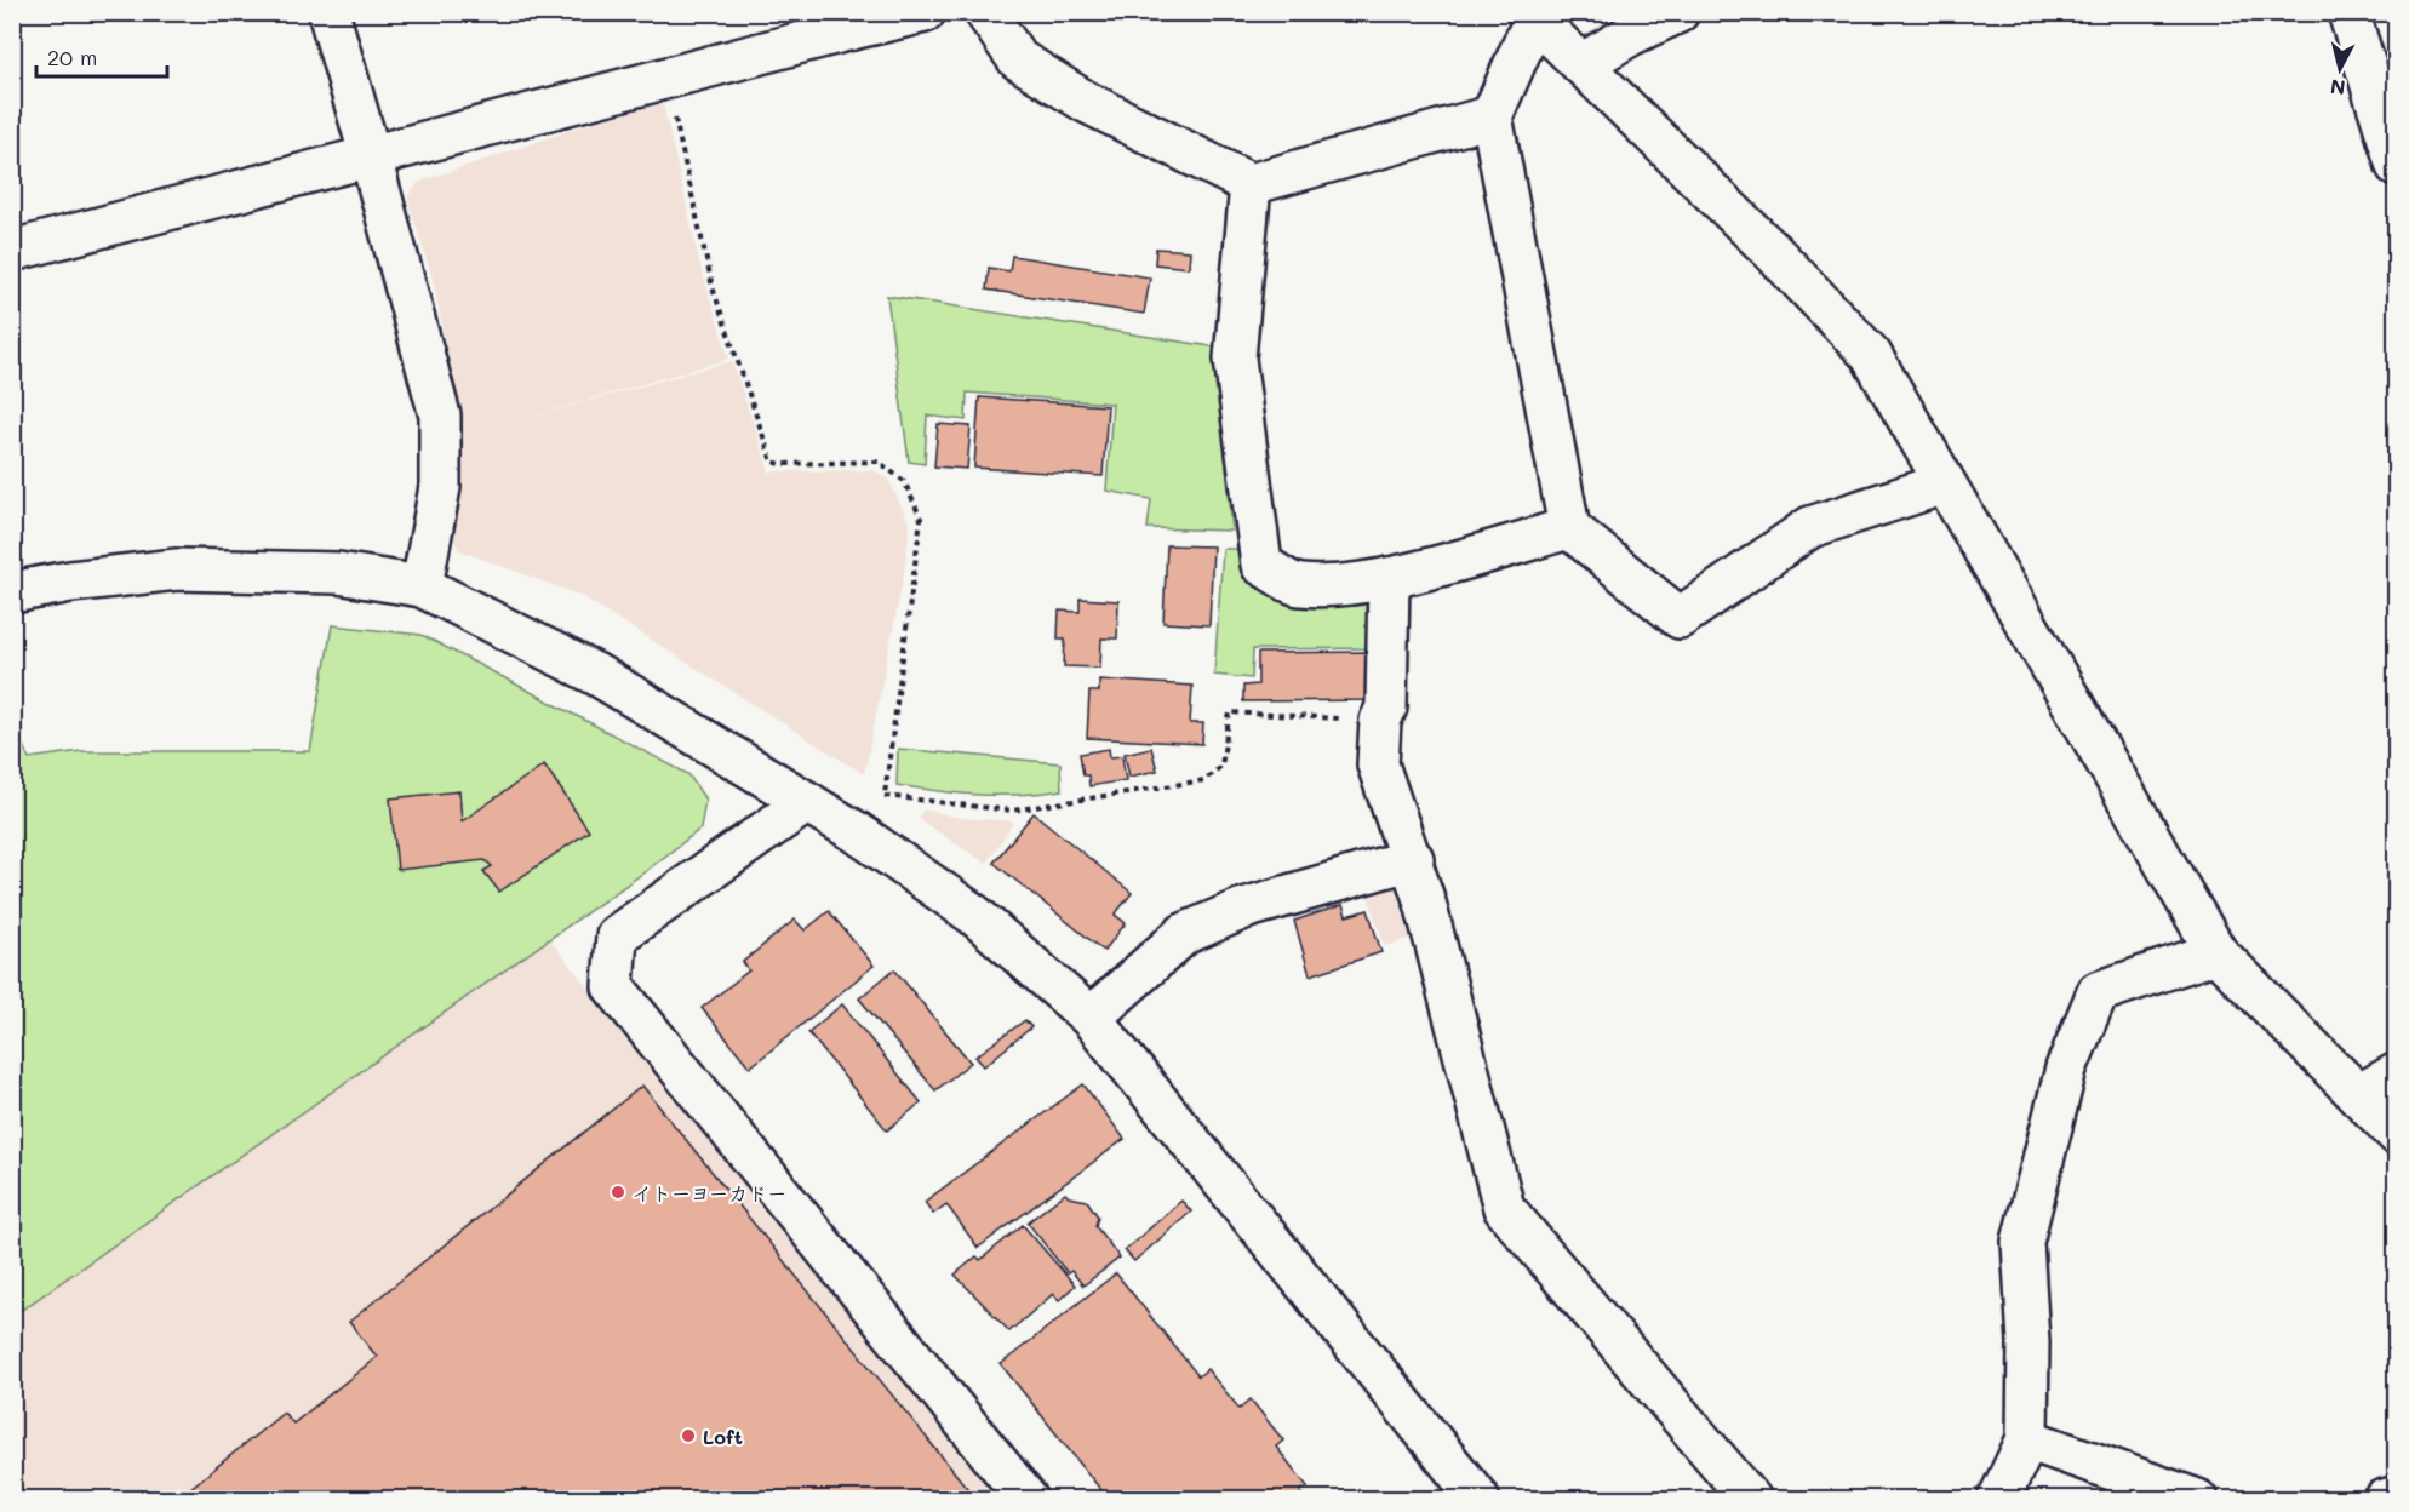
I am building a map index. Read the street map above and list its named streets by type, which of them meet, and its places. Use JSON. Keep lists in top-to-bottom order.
{
  "places": ["イトーヨーカドー", "Loft"],
  "scale_bar": "20 m",
  "north": "bottom"
}
